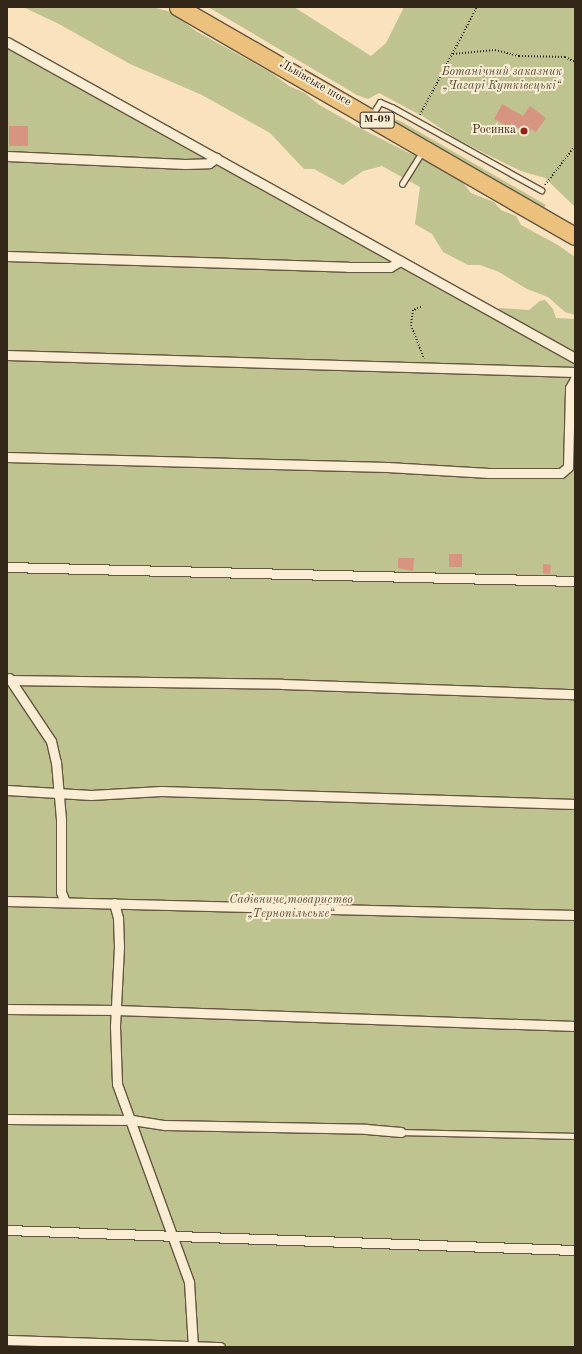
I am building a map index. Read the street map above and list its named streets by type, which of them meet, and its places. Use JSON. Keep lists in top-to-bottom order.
{
  "streets": {
    "highway": ["Львівське шосе", "М-09"]
  },
  "parks": ["Ботанічний заказник „Чагарі Кутківецькі“", "Садівниче товариство „Тернопільське“"],
  "places": ["Росинка"]
}
